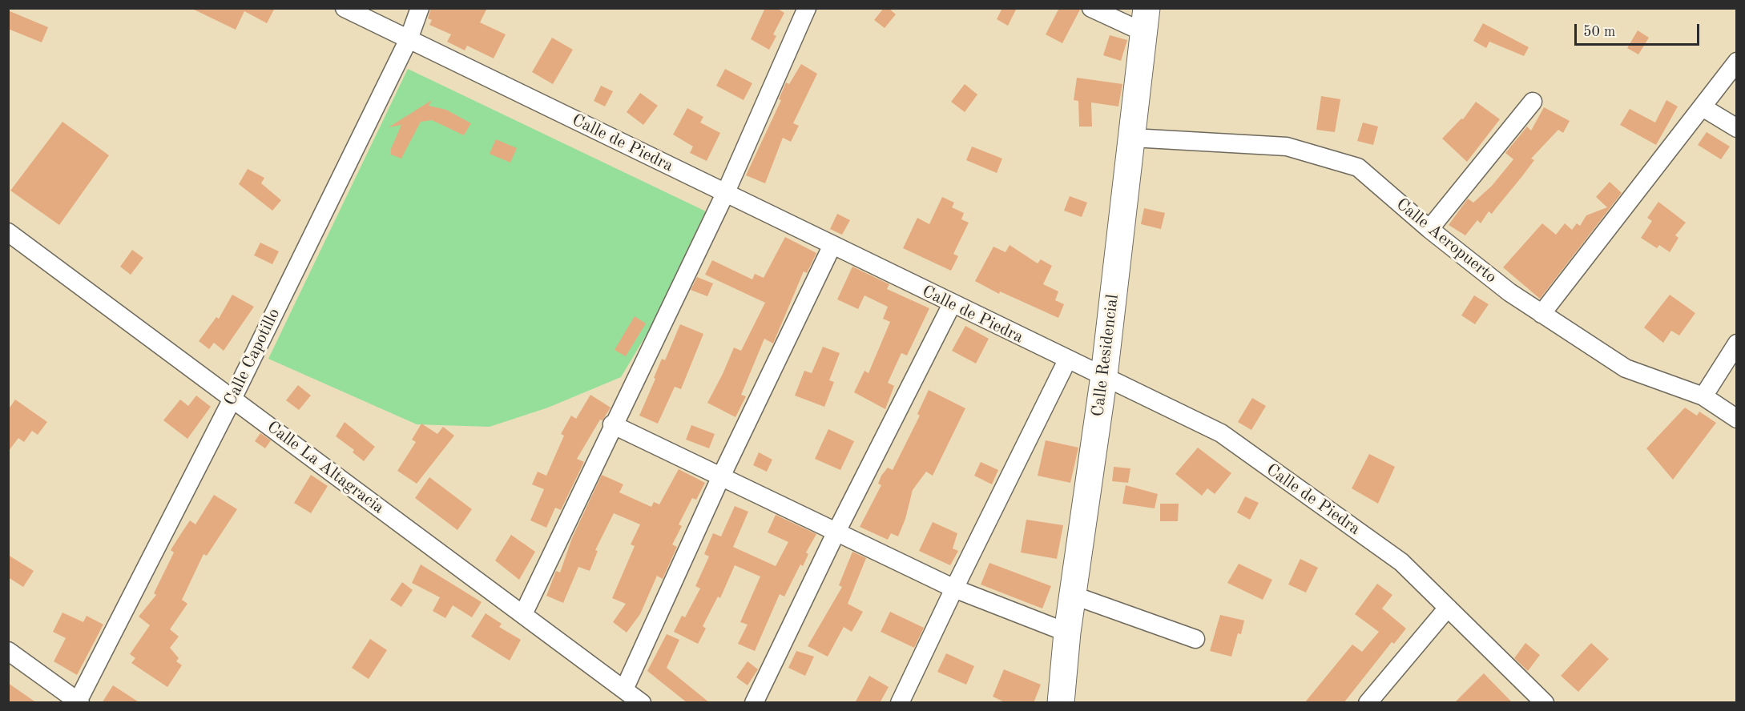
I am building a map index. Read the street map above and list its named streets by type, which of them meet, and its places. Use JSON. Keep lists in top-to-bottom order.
{
  "streets": {
    "main road": ["Calle Residencial"],
    "street": [
      "Calle de Piedra",
      "Calle Aeropuerto",
      "Calle Capotillo",
      "Calle La Altagracia"
    ]
  },
  "crossings": [
    ["Calle de Piedra", "Calle Residencial"],
    ["Calle de Piedra", "Calle Capotillo"],
    ["Calle Aeropuerto", "Calle Residencial"],
    ["Calle Capotillo", "Calle La Altagracia"]
  ],
  "scale_bar": "50 m"
}
